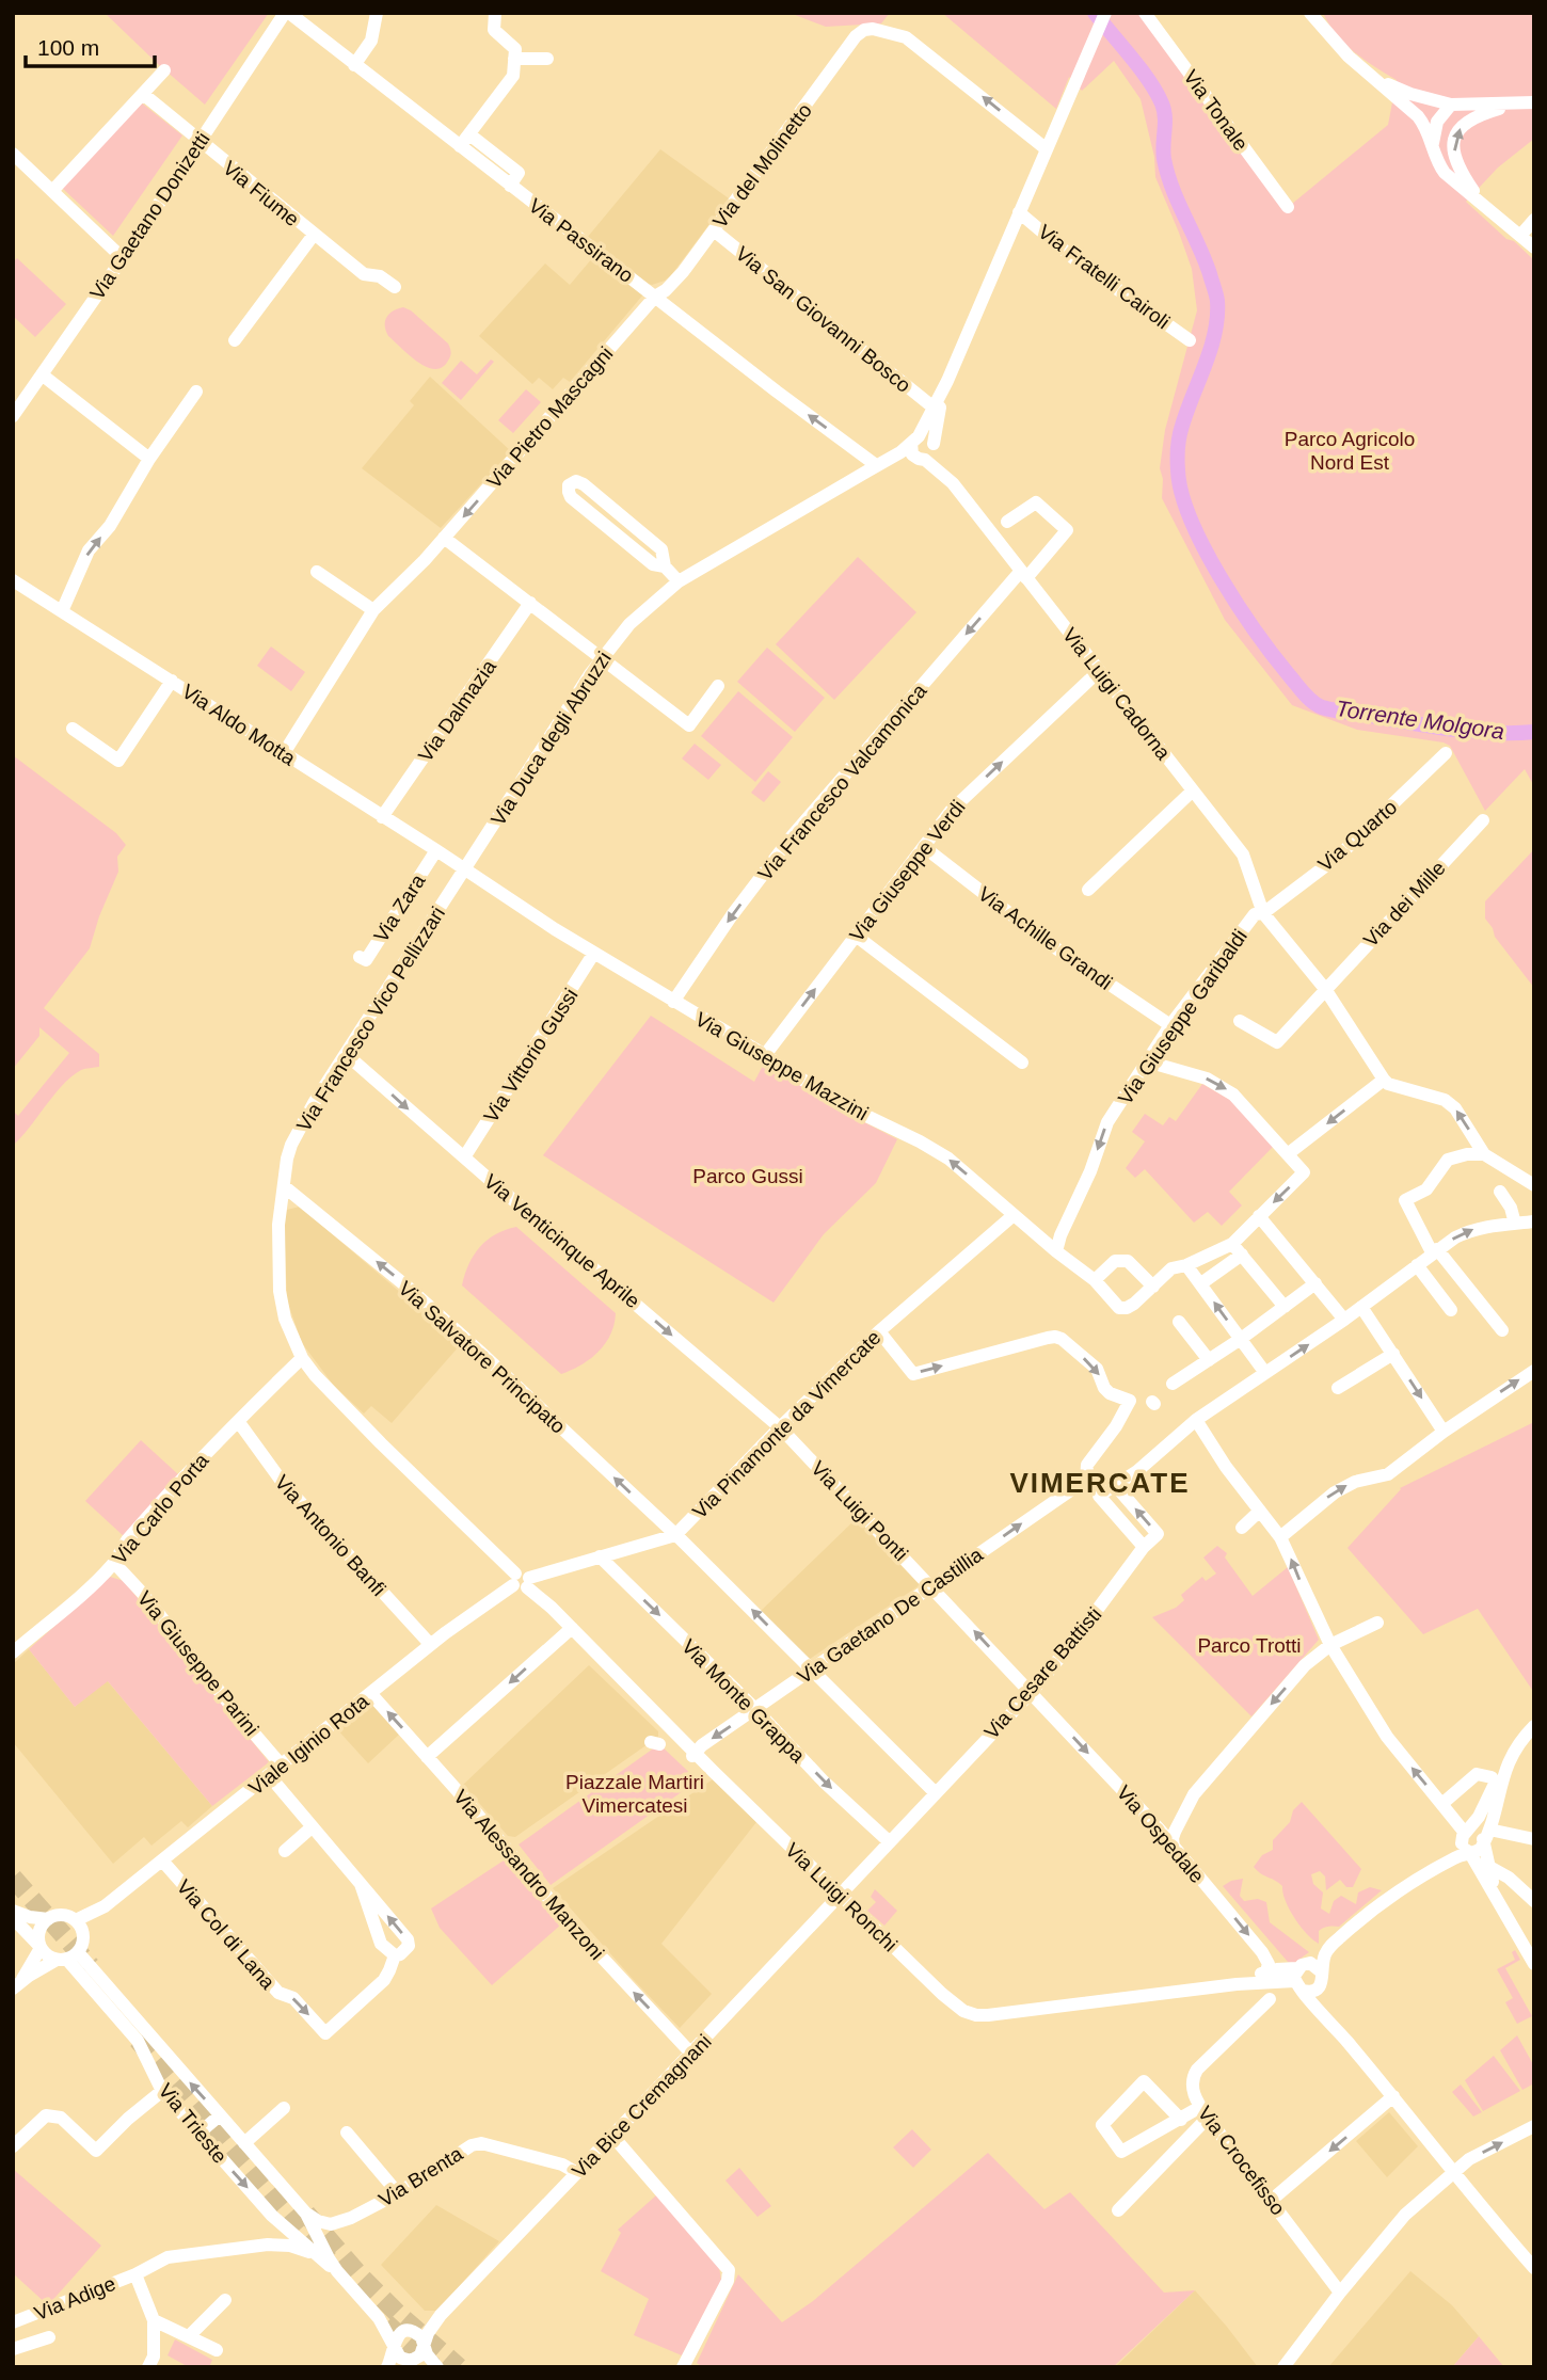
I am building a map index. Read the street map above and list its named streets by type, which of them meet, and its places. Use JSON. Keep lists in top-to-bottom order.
{
  "streets": {
    "street": [
      "Via Tonale",
      "Via del Molinetto",
      "Via Fiume",
      "Via Gaetano Donizetti",
      "Via Passirano",
      "Via Fratelli Cairoli",
      "Via San Giovanni Bosco",
      "Via Pietro Mascagni",
      "Via Luigi Cadorna",
      "Via Dalmazia",
      "Via Aldo Motta",
      "Via Duca degli Abruzzi",
      "Via Francesco Valcamonica",
      "Via Quarto",
      "Via Giuseppe Verdi",
      "Via dei Mille",
      "Via Zara",
      "Via Achille Grandi",
      "Via Giuseppe Garibaldi",
      "Via Francesco Vico Pellizzari",
      "Via Vittorio Gussi",
      "Via Giuseppe Mazzini",
      "Via Venticinque Aprile",
      "Via Salvatore Principato",
      "Via Pinamonte da Vimercate",
      "Via Carlo Porta",
      "Via Luigi Ponti",
      "Via Antonio Banfi",
      "Via Gaetano De Castillia",
      "Via Giuseppe Parini",
      "Via Cesare Battisti",
      "Via Monte Grappa",
      "Viale Iginio Rota",
      "Via Ospedale",
      "Via Alessandro Manzoni",
      "Via Luigi Ronchi",
      "Via Col di Lana",
      "Via Bice Cremagnani",
      "Via Trieste",
      "Via Crocefisso",
      "Via Brenta",
      "Via Adige"
    ]
  },
  "crossings": [
    ["Via del Molinetto", "Via Passirano"],
    ["Via del Molinetto", "Via San Giovanni Bosco"],
    ["Via del Molinetto", "Via Pietro Mascagni"],
    ["Via Fiume", "Via Gaetano Donizetti"],
    ["Via Gaetano Donizetti", "Via Passirano"],
    ["Via Passirano", "Via Pietro Mascagni"],
    ["Via Passirano", "Via Duca degli Abruzzi"],
    ["Via Pietro Mascagni", "Via Aldo Motta"],
    ["Via Luigi Cadorna", "Via Duca degli Abruzzi"],
    ["Via Luigi Cadorna", "Via Francesco Valcamonica"],
    ["Via Luigi Cadorna", "Via Quarto"],
    ["Via Luigi Cadorna", "Via Giuseppe Verdi"],
    ["Via Luigi Cadorna", "Via Giuseppe Garibaldi"],
    ["Via Dalmazia", "Via Aldo Motta"],
    ["Via Aldo Motta", "Via Duca degli Abruzzi"],
    ["Via Aldo Motta", "Via Zara"],
    ["Via Aldo Motta", "Via Francesco Vico Pellizzari"],
    ["Via Aldo Motta", "Via Giuseppe Mazzini"],
    ["Via Duca degli Abruzzi", "Via Francesco Vico Pellizzari"],
    ["Via Duca degli Abruzzi", "Via Giuseppe Mazzini"],
    ["Via Francesco Valcamonica", "Via Giuseppe Mazzini"],
    ["Via Quarto", "Via Giuseppe Garibaldi"],
    ["Via Giuseppe Verdi", "Via Achille Grandi"],
    ["Via Giuseppe Verdi", "Via Giuseppe Mazzini"],
    ["Via Achille Grandi", "Via Giuseppe Garibaldi"],
    ["Via Giuseppe Garibaldi", "Via Giuseppe Mazzini"],
    ["Via Francesco Vico Pellizzari", "Via Giuseppe Mazzini"],
    ["Via Francesco Vico Pellizzari", "Via Venticinque Aprile"],
    ["Via Francesco Vico Pellizzari", "Via Salvatore Principato"],
    ["Via Francesco Vico Pellizzari", "Via Pinamonte da Vimercate"],
    ["Via Francesco Vico Pellizzari", "Via Carlo Porta"],
    ["Via Francesco Vico Pellizzari", "Viale Iginio Rota"],
    ["Via Francesco Vico Pellizzari", "Via Luigi Ronchi"],
    ["Via Vittorio Gussi", "Via Giuseppe Mazzini"],
    ["Via Vittorio Gussi", "Via Venticinque Aprile"],
    ["Via Giuseppe Mazzini", "Via Pinamonte da Vimercate"],
    ["Via Venticinque Aprile", "Via Pinamonte da Vimercate"],
    ["Via Venticinque Aprile", "Via Luigi Ponti"],
    ["Via Salvatore Principato", "Via Pinamonte da Vimercate"],
    ["Via Salvatore Principato", "Via Gaetano De Castillia"],
    ["Via Salvatore Principato", "Via Cesare Battisti"],
    ["Via Pinamonte da Vimercate", "Via Luigi Ponti"],
    ["Via Pinamonte da Vimercate", "Via Monte Grappa"],
    ["Via Pinamonte da Vimercate", "Viale Iginio Rota"],
    ["Via Pinamonte da Vimercate", "Via Luigi Ronchi"],
    ["Via Carlo Porta", "Via Antonio Banfi"],
    ["Via Carlo Porta", "Via Giuseppe Parini"],
    ["Via Luigi Ponti", "Via Gaetano De Castillia"],
    ["Via Luigi Ponti", "Via Cesare Battisti"],
    ["Via Luigi Ponti", "Via Ospedale"],
    ["Via Antonio Banfi", "Viale Iginio Rota"],
    ["Via Gaetano De Castillia", "Via Monte Grappa"],
    ["Via Gaetano De Castillia", "Via Luigi Ronchi"],
    ["Via Giuseppe Parini", "Viale Iginio Rota"],
    ["Via Cesare Battisti", "Via Monte Grappa"],
    ["Via Cesare Battisti", "Via Ospedale"],
    ["Via Cesare Battisti", "Via Bice Cremagnani"],
    ["Via Monte Grappa", "Via Bice Cremagnani"],
    ["Viale Iginio Rota", "Via Alessandro Manzoni"],
    ["Viale Iginio Rota", "Via Luigi Ronchi"],
    ["Viale Iginio Rota", "Via Col di Lana"],
    ["Viale Iginio Rota", "Via Trieste"],
    ["Via Ospedale", "Via Luigi Ronchi"],
    ["Via Alessandro Manzoni", "Via Bice Cremagnani"],
    ["Via Luigi Ronchi", "Via Bice Cremagnani"],
    ["Via Bice Cremagnani", "Via Trieste"],
    ["Via Bice Cremagnani", "Via Brenta"],
    ["Via Trieste", "Via Brenta"],
    ["Via Trieste", "Via Adige"]
  ],
  "one_way": [
    "Via Passirano",
    "Via Pietro Mascagni",
    "Via Francesco Valcamonica",
    "Via Giuseppe Verdi",
    "Via Giuseppe Garibaldi",
    "Via Giuseppe Mazzini",
    "Via Venticinque Aprile",
    "Via Salvatore Principato",
    "Via Luigi Ponti",
    "Via Monte Grappa",
    "Via Ospedale",
    "Via Alessandro Manzoni"
  ],
  "districts": ["VIMERCATE"],
  "water": ["Torrente Molgora"],
  "parks": [
    "Parco Agricolo Nord Est",
    "Parco Gussi",
    "Parco Trotti",
    "Piazzale Martiri Vimercatesi"
  ],
  "scale_bar": "100 m"
}
